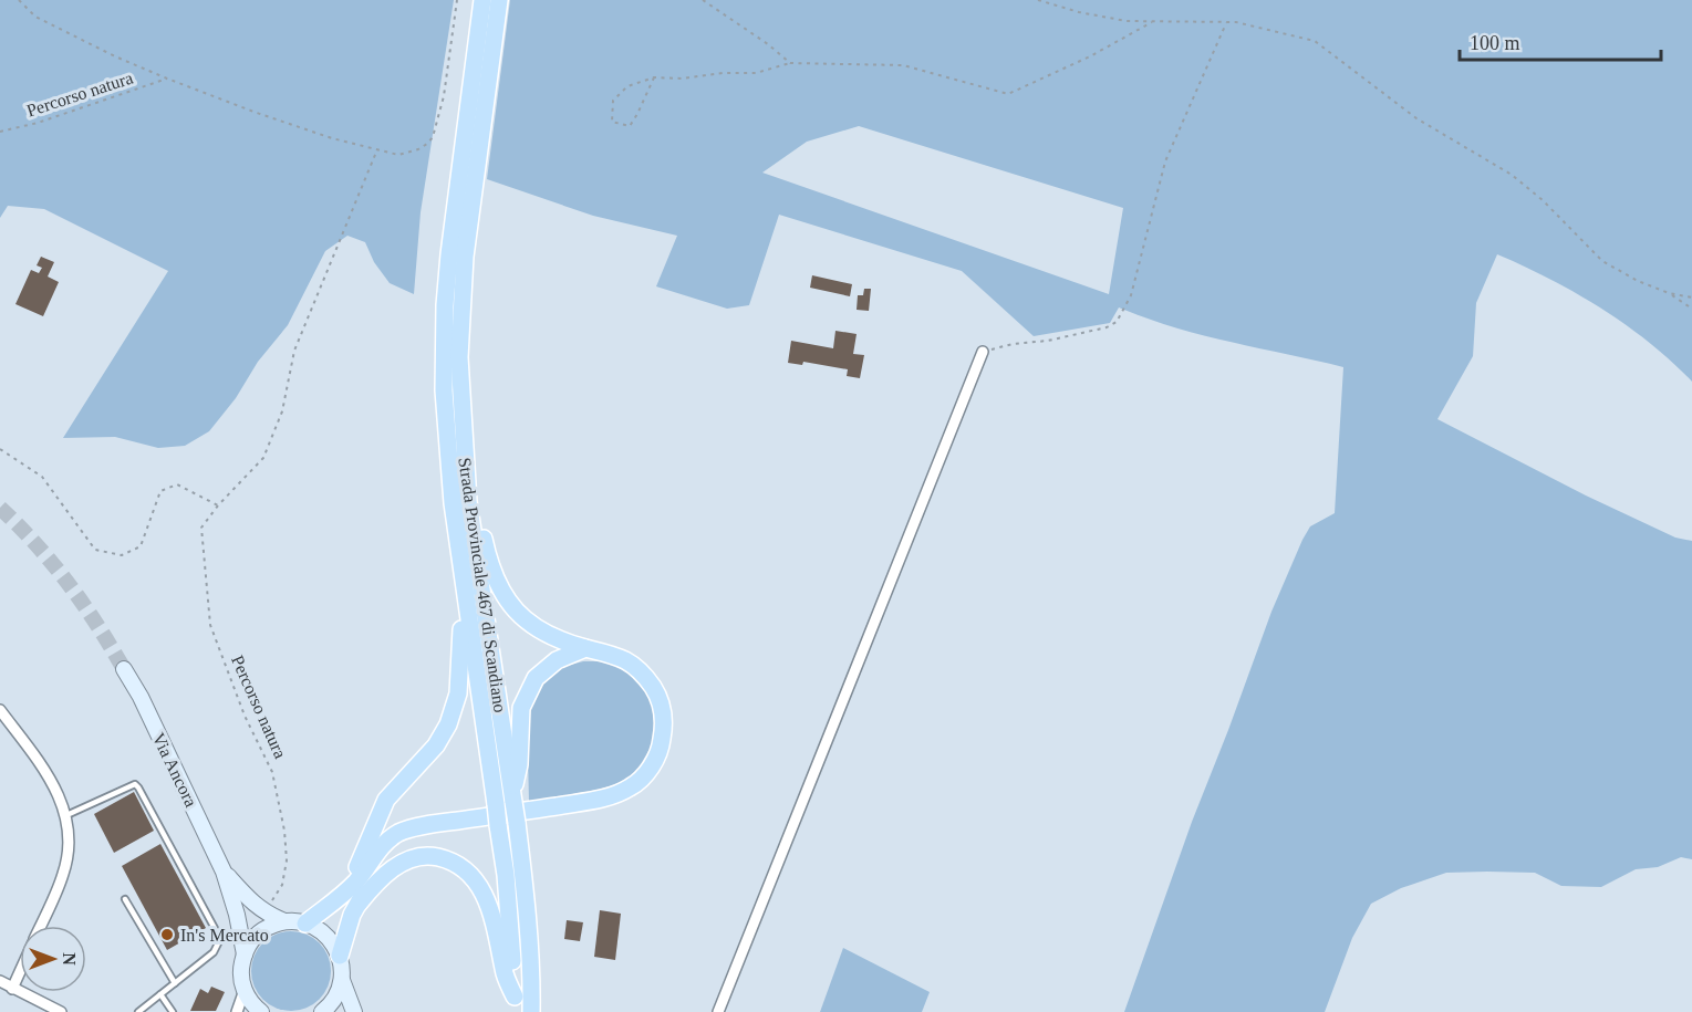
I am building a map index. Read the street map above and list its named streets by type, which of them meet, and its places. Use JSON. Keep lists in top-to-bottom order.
{
  "streets": {
    "main road": ["Strada Provinciale 467 di Scandiano", "Via Ancora"],
    "path": ["Percorso natura"]
  },
  "places": ["In's Mercato"],
  "scale_bar": "100 m",
  "north": "right"
}
